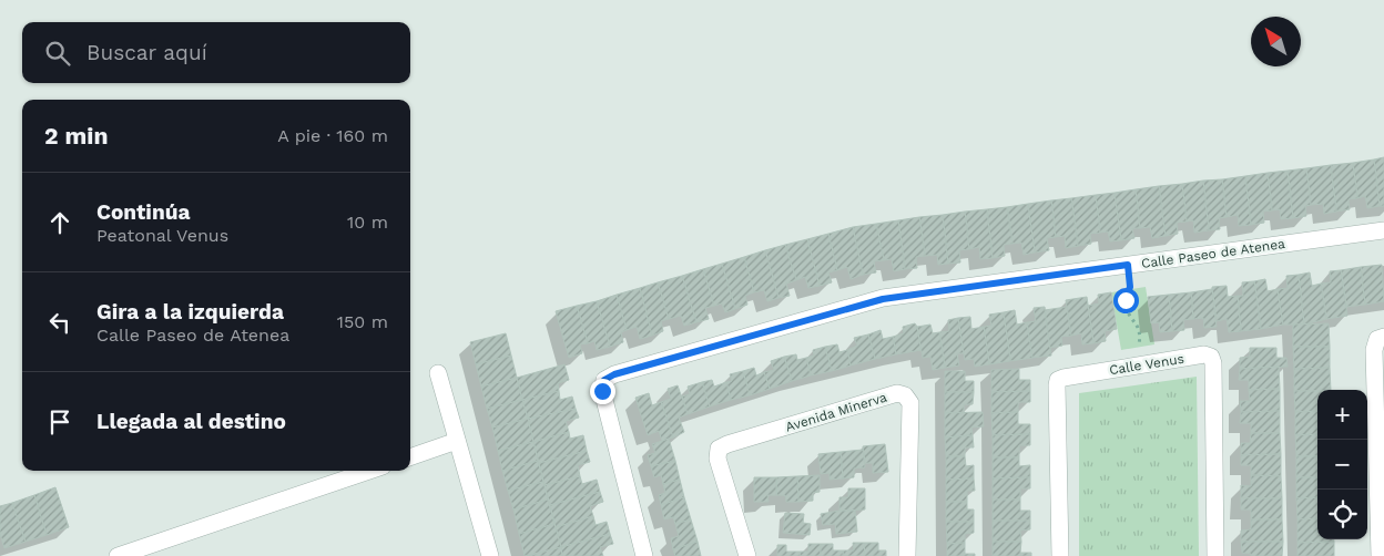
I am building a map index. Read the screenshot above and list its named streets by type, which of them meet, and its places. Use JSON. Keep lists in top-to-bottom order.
{
  "streets": {
    "street": ["Calle Paseo de Atenea", "Calle Venus", "Avenida Minerva"]
  },
  "north": "top left",
  "page": {
    "search": "Buscar aquí",
    "heading": ["2 min", "A pie · 160 m"],
    "list": [
      ["Continúa", "Peatonal Venus", "10 m"],
      ["Gira a la izquierda", "Calle Paseo de Atenea", "150 m"],
      "Llegada al destino"
    ],
    "map_buttons": ["+", "−"]
  }
}
